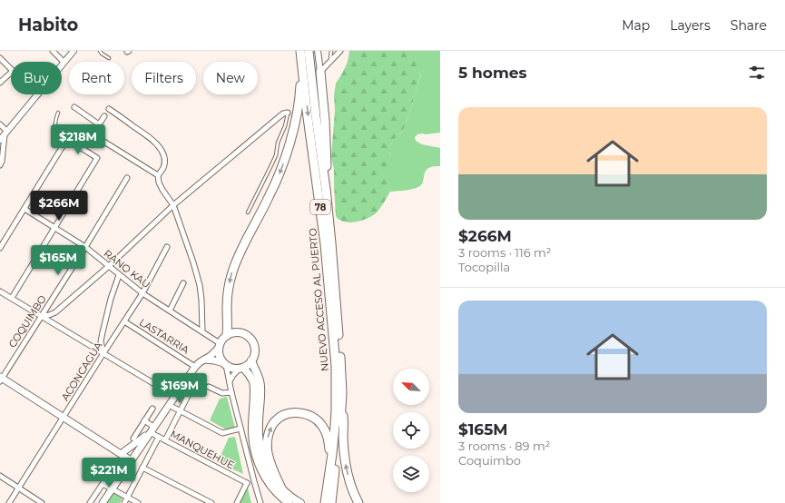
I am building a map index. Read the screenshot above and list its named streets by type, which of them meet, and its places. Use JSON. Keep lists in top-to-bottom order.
{
  "streets": {
    "highway": ["78", "NUEVO ACCESO AL PUERTO"],
    "street": [
      "RANO KAU",
      "COQUIMBO",
      "LASTARRIA",
      "ACONCAGUA",
      "MANQUEHUE"
    ]
  },
  "crossings": [
    ["RANO KAU", "COQUIMBO"],
    ["RANO KAU", "ACONCAGUA"],
    ["LASTARRIA", "ACONCAGUA"]
  ],
  "north": "top left",
  "page": {
    "header": "Habito",
    "nav": ["Map", "Layers", "Share"],
    "heading": "5 homes",
    "chip": [
      "Buy",
      "Rent",
      "Filters",
      "New"
    ],
    "list": [
      {
        "name": "$266M",
        "note": "3 rooms · 116 m² · Tocopilla"
      },
      {
        "name": "$165M",
        "note": "3 rooms · 89 m² · Coquimbo"
      }
    ],
    "price": [
      "$218M",
      "$266M",
      "$165M",
      "$169M",
      "$221M"
    ]
  }
}
